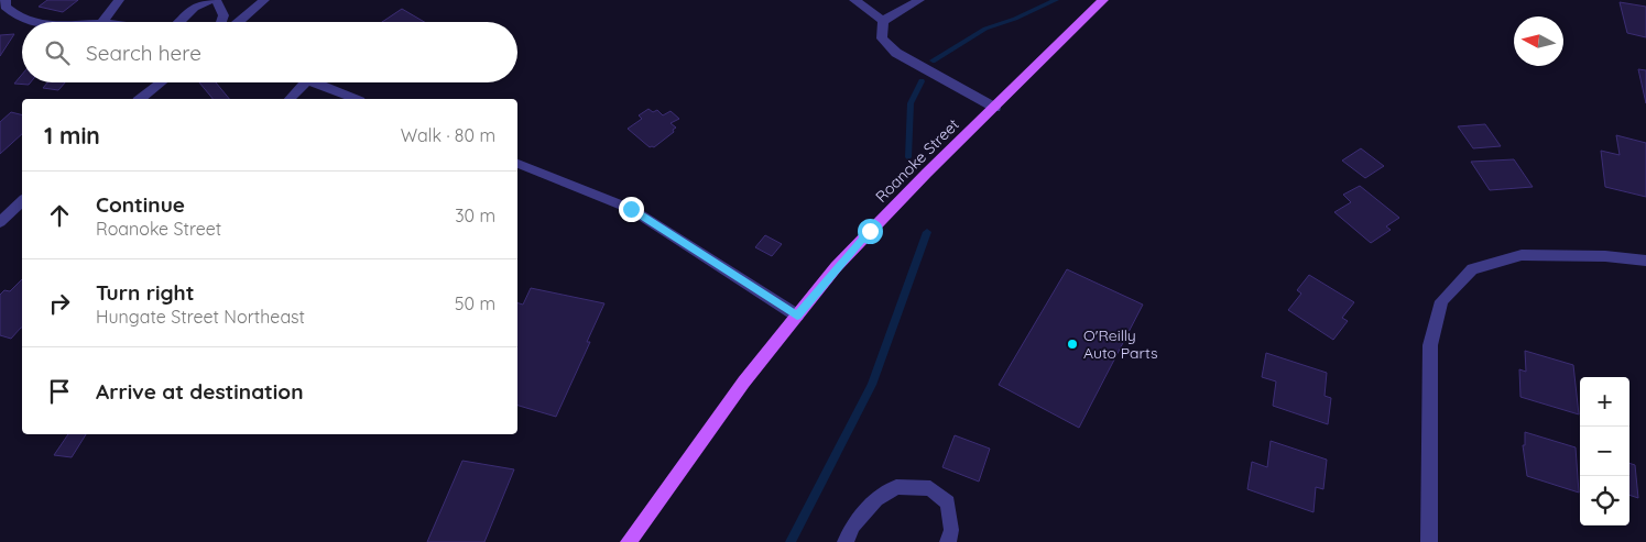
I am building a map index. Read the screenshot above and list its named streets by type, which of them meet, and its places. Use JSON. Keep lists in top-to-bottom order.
{
  "streets": {
    "main road": ["Roanoke Street"]
  },
  "places": ["O'Reilly Auto Parts"],
  "north": "left",
  "page": {
    "search": "Search here",
    "heading": ["1 min", "Walk · 80 m"],
    "list": [
      ["Continue", "Roanoke Street", "30 m"],
      ["Turn right", "Hungate Street Northeast", "50 m"],
      "Arrive at destination"
    ],
    "map_buttons": ["+", "−"]
  }
}
